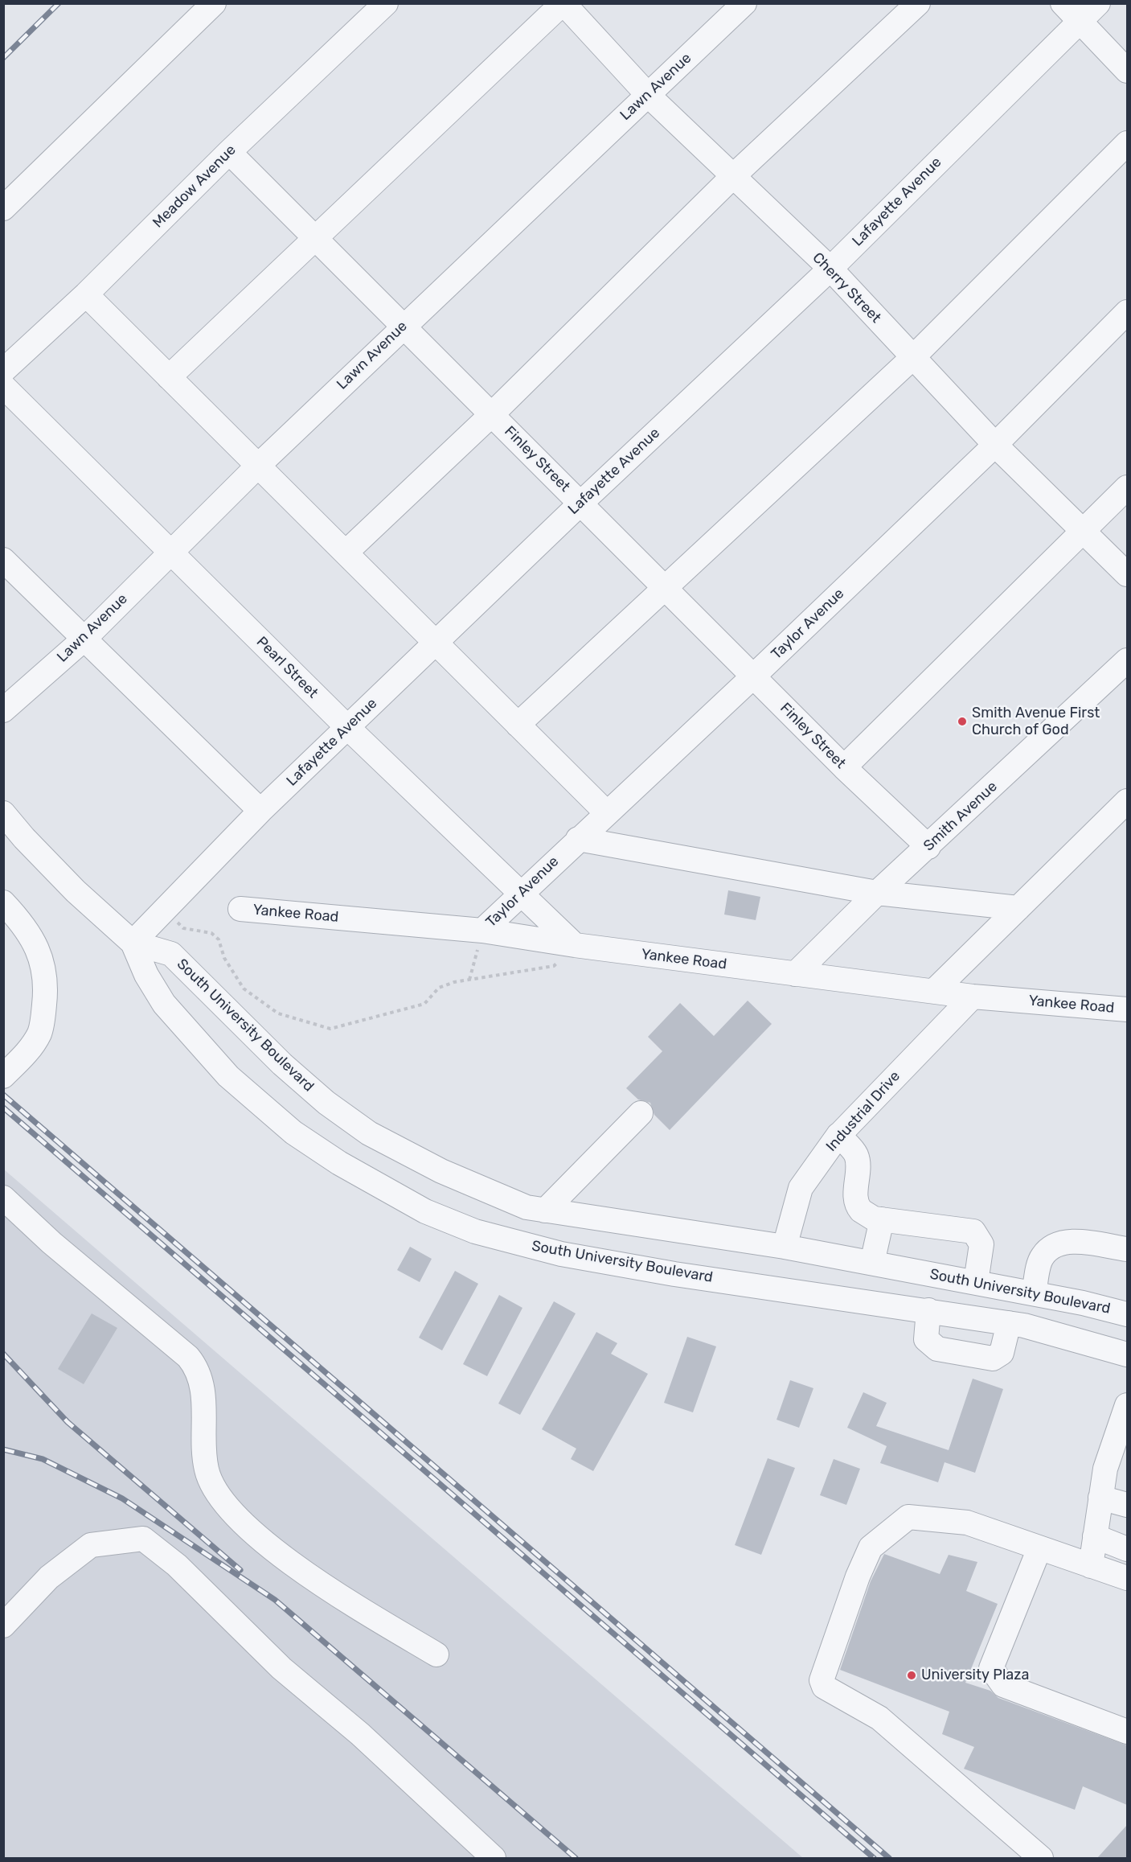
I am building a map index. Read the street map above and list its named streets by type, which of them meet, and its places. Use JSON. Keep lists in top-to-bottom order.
{
  "streets": {
    "street": [
      "Lawn Avenue",
      "Meadow Avenue",
      "Lafayette Avenue",
      "Cherry Street",
      "Finley Street",
      "Taylor Avenue",
      "Pearl Street",
      "Smith Avenue",
      "Yankee Road",
      "South University Boulevard",
      "Industrial Drive"
    ]
  },
  "crossings": [
    ["Lawn Avenue", "Cherry Street"],
    ["Lawn Avenue", "Finley Street"],
    ["Lawn Avenue", "Pearl Street"],
    ["Meadow Avenue", "Finley Street"],
    ["Lafayette Avenue", "Cherry Street"],
    ["Lafayette Avenue", "Finley Street"],
    ["Lafayette Avenue", "Pearl Street"],
    ["Lafayette Avenue", "South University Boulevard"],
    ["Cherry Street", "Taylor Avenue"],
    ["Finley Street", "Taylor Avenue"],
    ["Finley Street", "Smith Avenue"],
    ["Taylor Avenue", "Pearl Street"],
    ["Taylor Avenue", "Yankee Road"],
    ["Pearl Street", "Yankee Road"],
    ["Smith Avenue", "Yankee Road"],
    ["Yankee Road", "Industrial Drive"],
    ["South University Boulevard", "Industrial Drive"]
  ],
  "places": ["Smith Avenue First Church of God", "University Plaza"]
}
